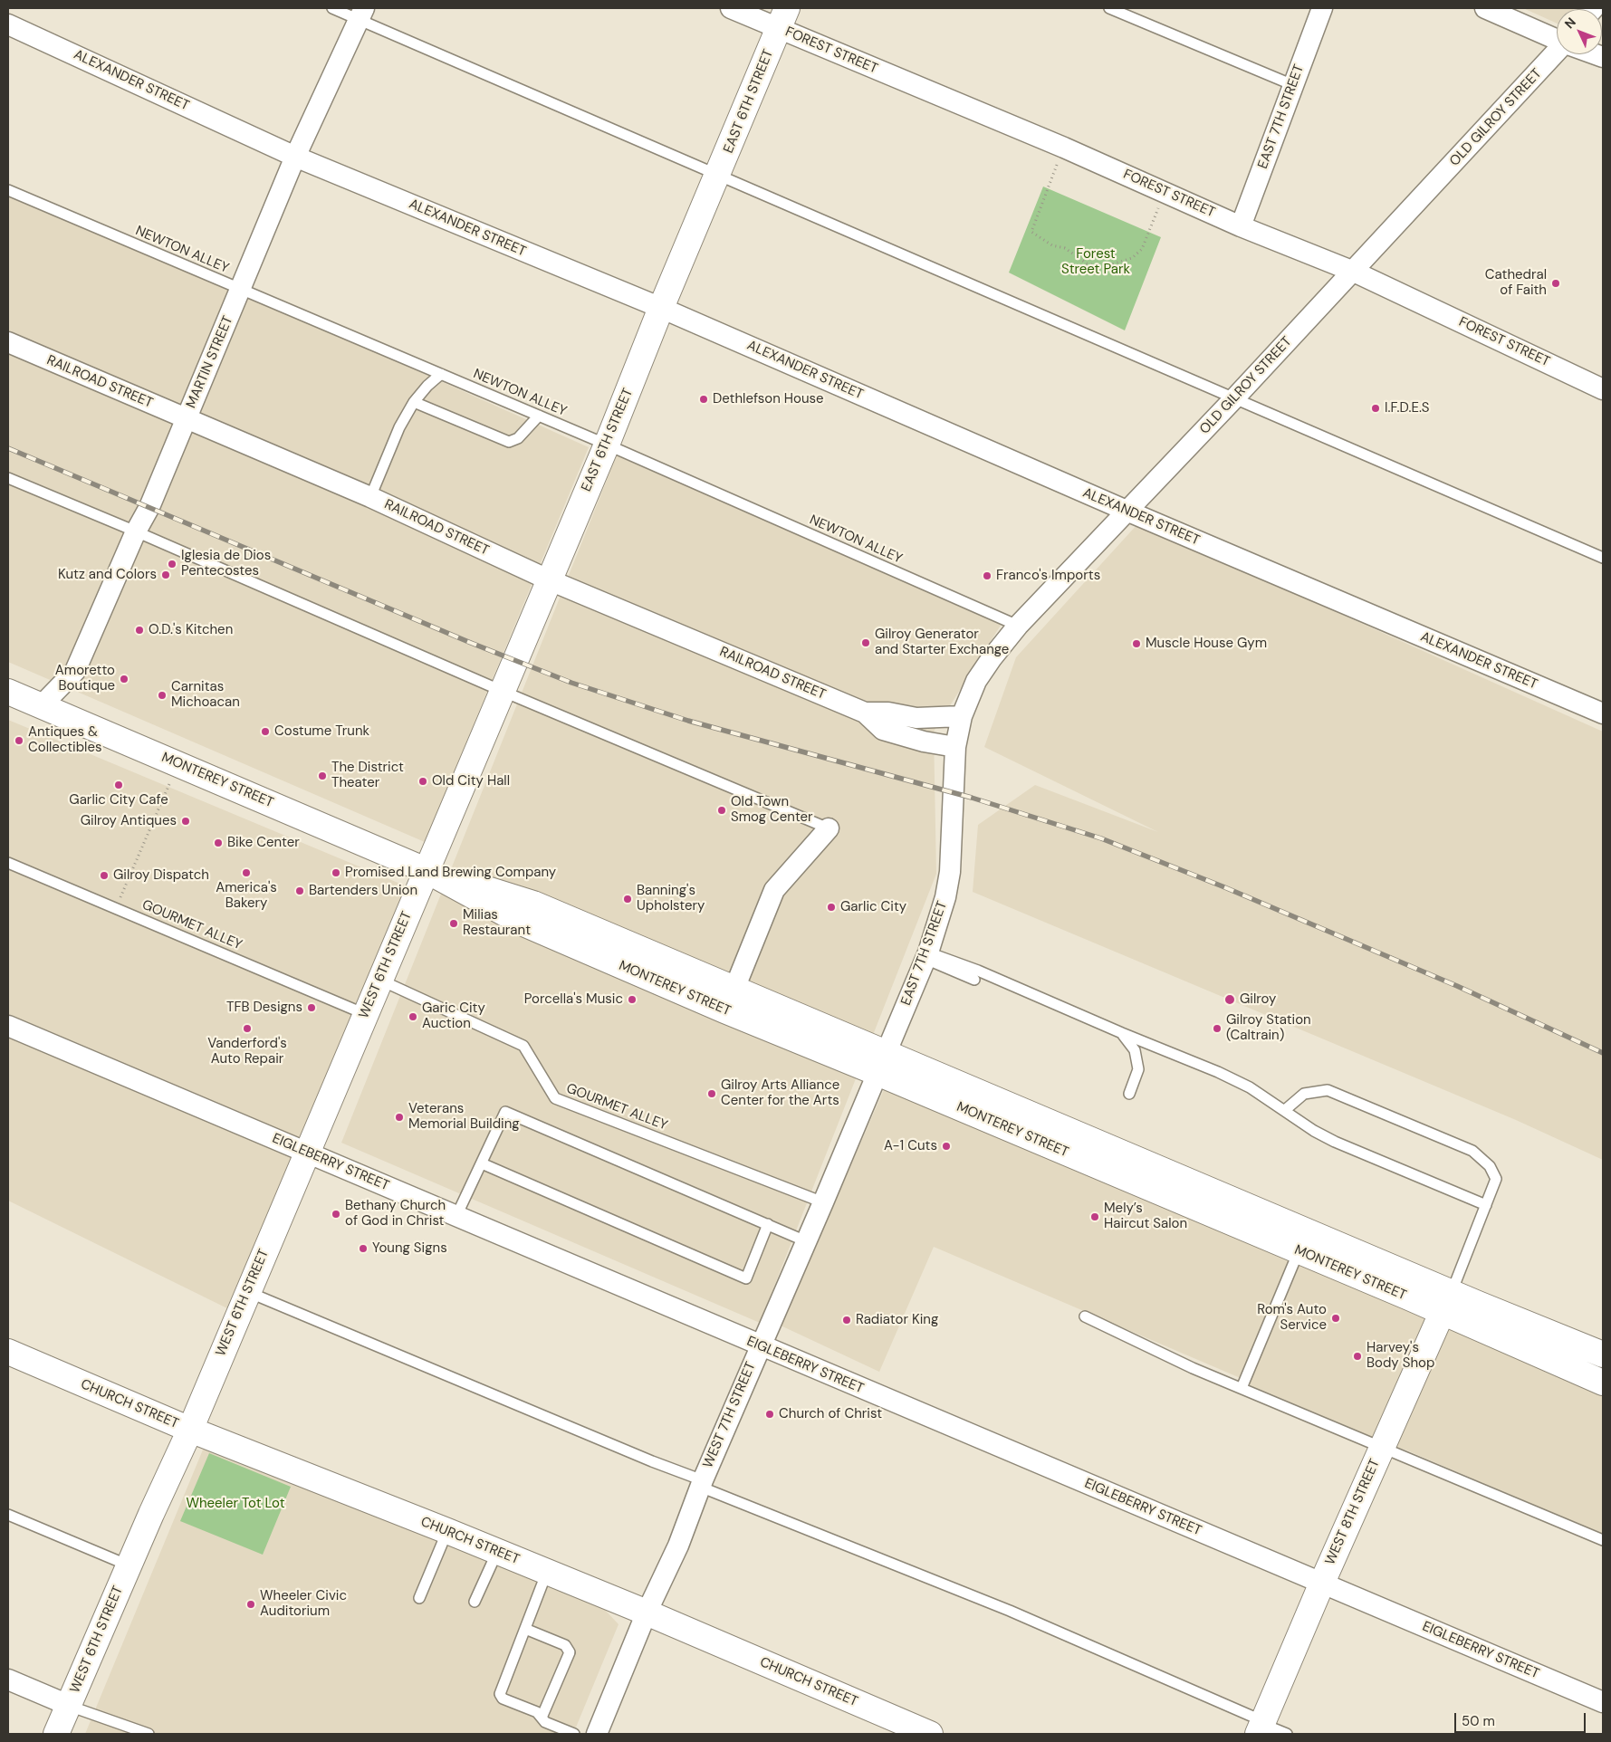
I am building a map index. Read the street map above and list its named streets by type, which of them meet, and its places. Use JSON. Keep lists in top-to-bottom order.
{
  "streets": {
    "street": [
      "FOREST STREET",
      "ALEXANDER STREET",
      "EAST 6TH STREET",
      "EAST 7TH STREET",
      "OLD GILROY STREET",
      "MARTIN STREET",
      "RAILROAD STREET",
      "MONTEREY STREET",
      "WEST 6TH STREET",
      "EIGLEBERRY STREET",
      "CHURCH STREET",
      "WEST 7TH STREET",
      "WEST 8TH STREET"
    ],
    "lane": ["NEWTON ALLEY", "GOURMET ALLEY"]
  },
  "crossings": [
    ["FOREST STREET", "EAST 6TH STREET"],
    ["FOREST STREET", "EAST 7TH STREET"],
    ["FOREST STREET", "OLD GILROY STREET"],
    ["ALEXANDER STREET", "EAST 6TH STREET"],
    ["ALEXANDER STREET", "OLD GILROY STREET"],
    ["ALEXANDER STREET", "MARTIN STREET"],
    ["EAST 6TH STREET", "NEWTON ALLEY"],
    ["EAST 6TH STREET", "RAILROAD STREET"],
    ["EAST 6TH STREET", "MONTEREY STREET"],
    ["EAST 6TH STREET", "WEST 6TH STREET"],
    ["EAST 7TH STREET", "OLD GILROY STREET"],
    ["EAST 7TH STREET", "RAILROAD STREET"],
    ["EAST 7TH STREET", "MONTEREY STREET"],
    ["EAST 7TH STREET", "WEST 7TH STREET"],
    ["OLD GILROY STREET", "NEWTON ALLEY"],
    ["OLD GILROY STREET", "RAILROAD STREET"],
    ["NEWTON ALLEY", "MARTIN STREET"],
    ["MARTIN STREET", "RAILROAD STREET"],
    ["MARTIN STREET", "MONTEREY STREET"],
    ["MONTEREY STREET", "WEST 6TH STREET"],
    ["MONTEREY STREET", "WEST 7TH STREET"],
    ["MONTEREY STREET", "WEST 8TH STREET"],
    ["GOURMET ALLEY", "WEST 6TH STREET"],
    ["GOURMET ALLEY", "WEST 7TH STREET"],
    ["WEST 6TH STREET", "EIGLEBERRY STREET"],
    ["WEST 6TH STREET", "CHURCH STREET"],
    ["EIGLEBERRY STREET", "WEST 7TH STREET"],
    ["EIGLEBERRY STREET", "WEST 8TH STREET"],
    ["CHURCH STREET", "WEST 7TH STREET"]
  ],
  "parks": ["Forest Street Park", "Wheeler Tot Lot"],
  "places": [
    "Cathedral of Faith",
    "Dethlefson House",
    "I.F.D.E.S",
    "Iglesia de Dios Pentecostes",
    "Kutz and Colors",
    "Franco's Imports",
    "O.D.'s Kitchen",
    "Gilroy Generator and Starter Exchange",
    "Muscle House Gym",
    "Amoretto Boutique",
    "Carnitas Michoacan",
    "Costume Trunk",
    "Antiques & Collectibles",
    "The District Theater",
    "Old City Hall",
    "Garlic City Cafe",
    "Old Town Smog Center",
    "Gilroy Antiques",
    "Bike Center",
    "America's Bakery",
    "Promised Land Brewing Company",
    "Gilroy Dispatch",
    "Bartenders Union",
    "Banning's Upholstery",
    "Garlic City",
    "Milias Restaurant",
    "Porcella's Music",
    "Gilroy",
    "TFB Designs",
    "Garic City Auction",
    "Vanderford's Auto Repair",
    "Gilroy Station (Caltrain)",
    "Gilroy Arts Alliance Center for the Arts",
    "Veterans Memorial Building",
    "A-1 Cuts",
    "Bethany Church of God in Christ",
    "Mely’s Haircut Salon",
    "Young Signs",
    "Rom's Auto Service",
    "Radiator King",
    "Harvey's Body Shop",
    "Church of Christ",
    "Wheeler Civic Auditorium"
  ],
  "scale_bar": "50 m",
  "north": "top left"
}
